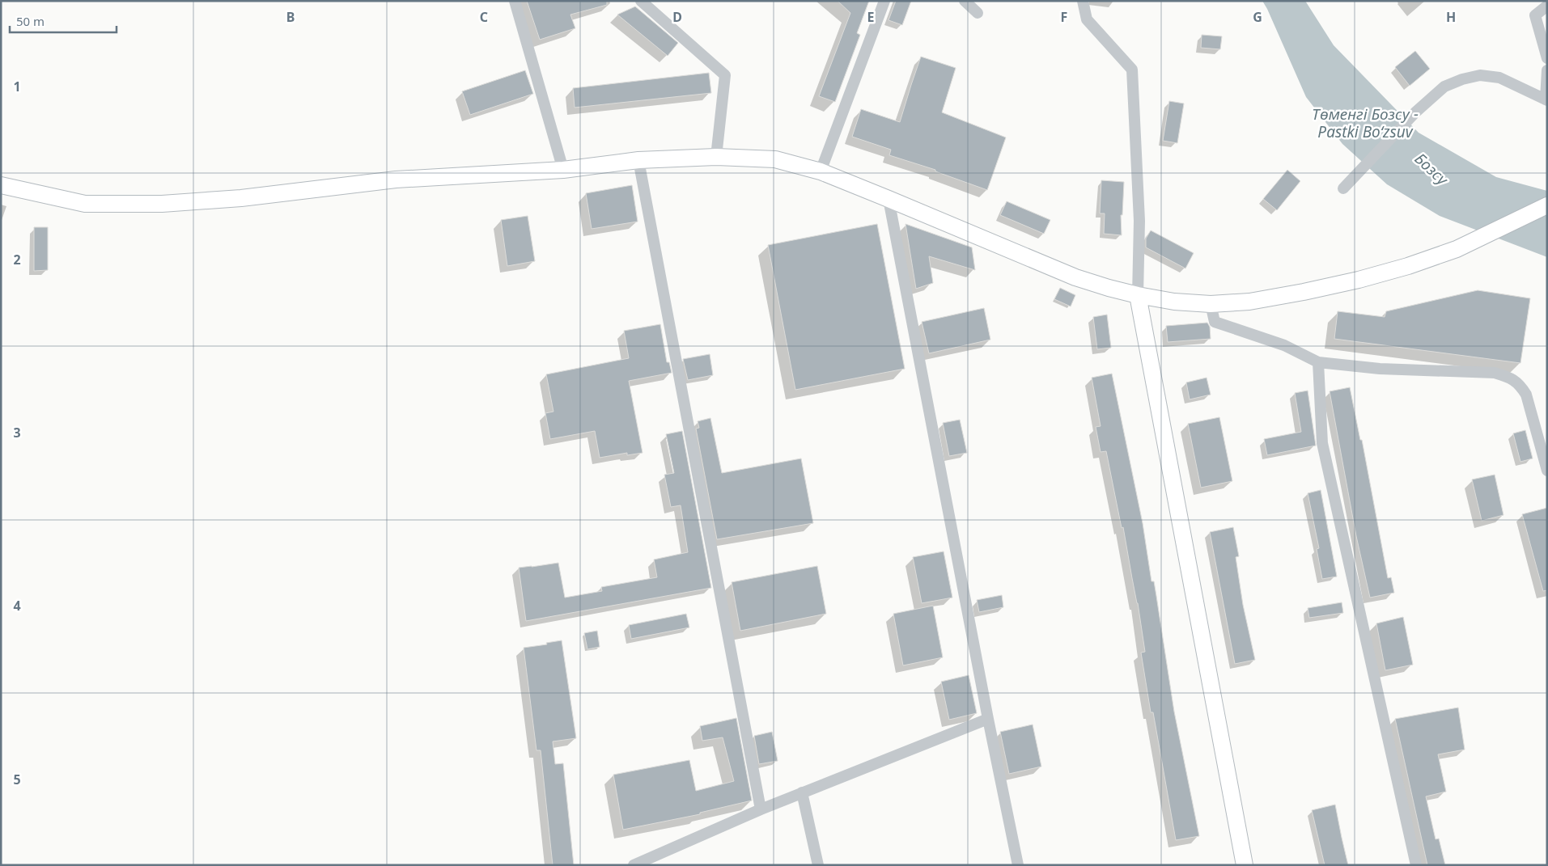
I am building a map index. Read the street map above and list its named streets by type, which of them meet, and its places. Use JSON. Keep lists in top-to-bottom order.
{
  "water": ["Төменгі Бозсу - Pastki Boʻzsuv", "Бозсу"],
  "scale_bar": "50 m",
  "grid": {
    "columns": [
      "B",
      "C",
      "D",
      "E",
      "F",
      "G",
      "H"
    ],
    "rows": [
      "1",
      "2",
      "3",
      "4",
      "5"
    ]
  }
}
